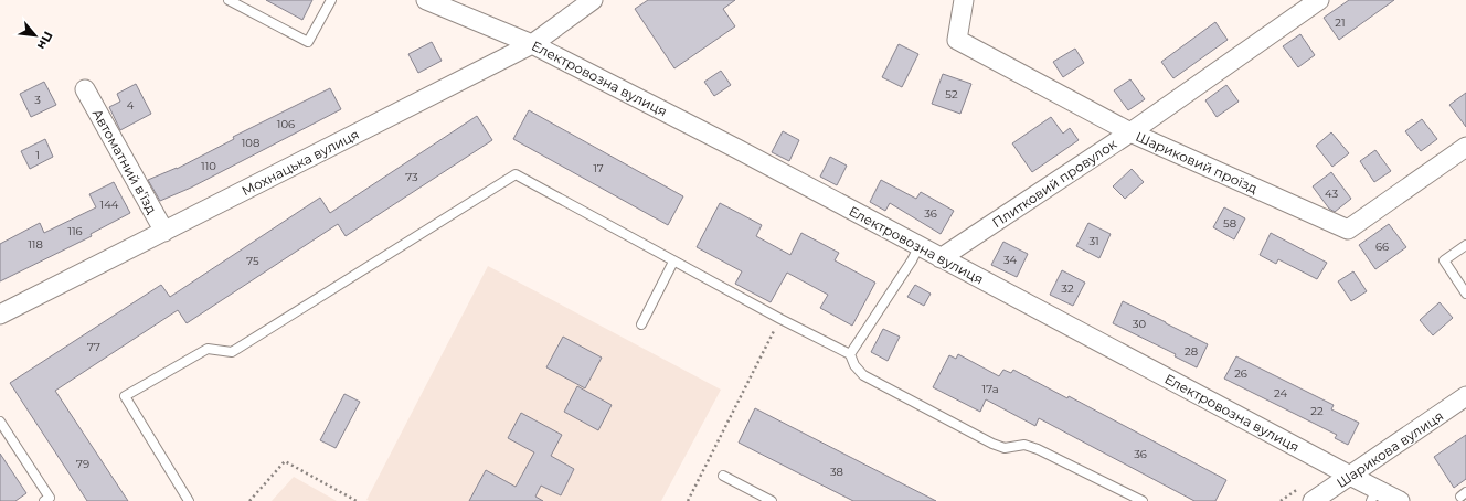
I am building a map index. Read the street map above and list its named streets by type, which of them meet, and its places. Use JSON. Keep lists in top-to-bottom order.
{
  "streets": {
    "street": [
      "Електровозна вулиця",
      "Автоматний в’їзд",
      "Мохнацька вулиця",
      "Шариковий проїзд",
      "Плитковий провулок",
      "Шарикова вулиця"
    ]
  },
  "crossings": [
    ["Електровозна вулиця", "Мохнацька вулиця"],
    ["Електровозна вулиця", "Плитковий провулок"],
    ["Електровозна вулиця", "Шарикова вулиця"],
    ["Автоматний в’їзд", "Мохнацька вулиця"],
    ["Шариковий проїзд", "Плитковий провулок"]
  ],
  "house_numbers": [
    "21",
    "52",
    "3",
    "4",
    "106",
    "108",
    "1",
    "110",
    "17",
    "73",
    "43",
    "144",
    "36",
    "58",
    "116",
    "31",
    "118",
    "66",
    "34",
    "75",
    "32",
    "30",
    "77",
    "28",
    "26",
    "17а",
    "24",
    "22",
    "36",
    "79",
    "38"
  ],
  "north": "bottom right"
}
